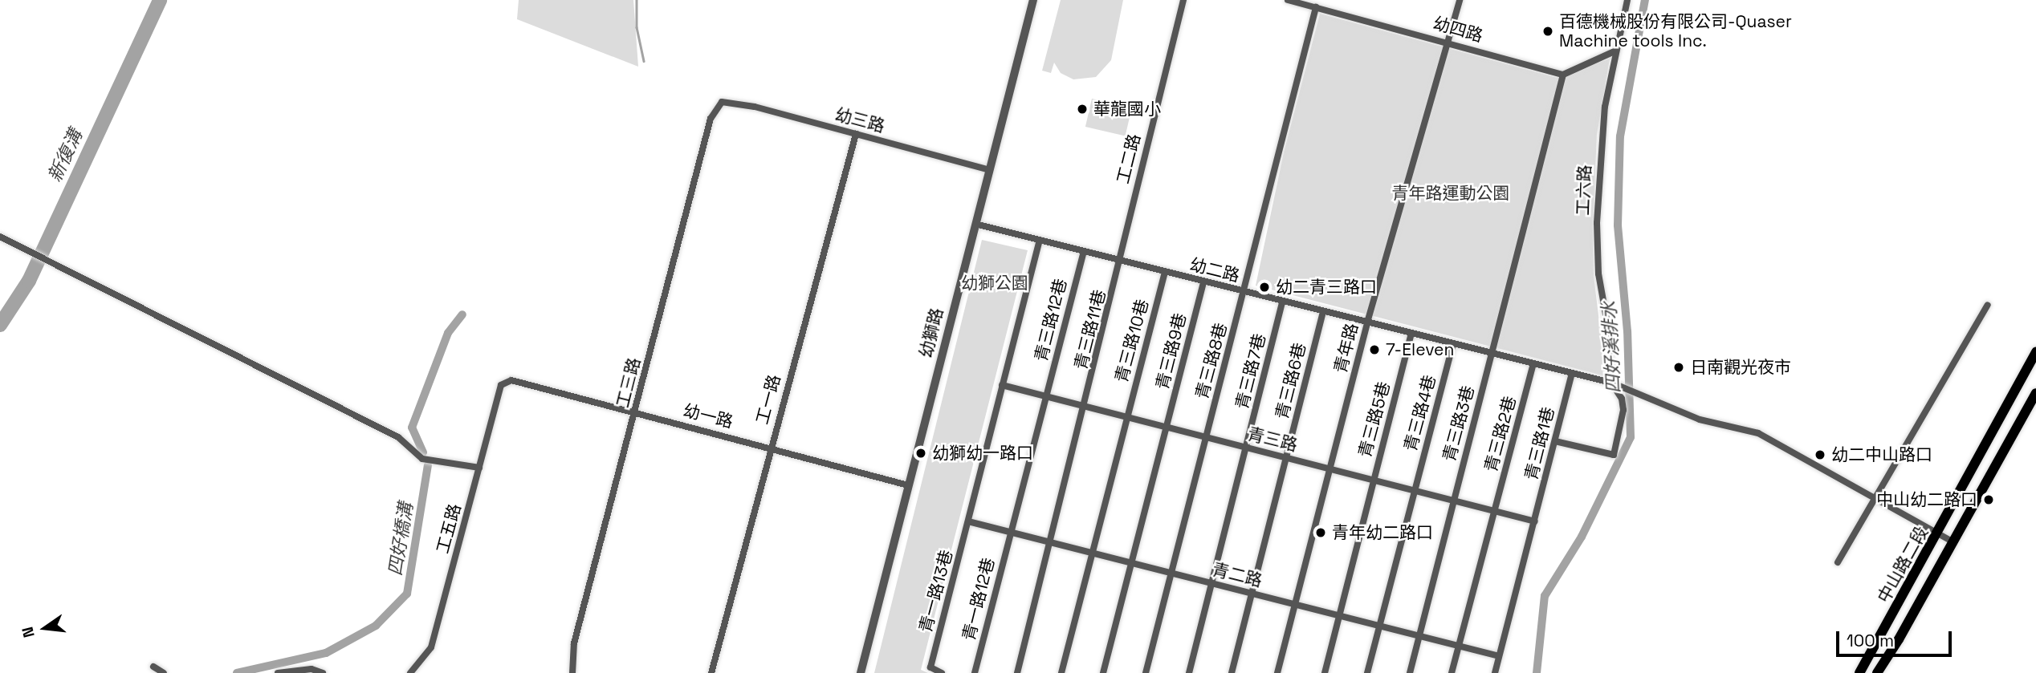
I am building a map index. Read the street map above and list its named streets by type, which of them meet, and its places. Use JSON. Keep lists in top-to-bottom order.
{
  "streets": {
    "main road": ["中山路二段"],
    "street": [
      "幼四路",
      "幼三路",
      "工二路",
      "工六路",
      "幼二路",
      "青三路12巷",
      "青三路11巷",
      "幼獅路",
      "青三路10巷",
      "青年路",
      "青三路9巷",
      "青三路8巷",
      "青三路7巷",
      "青三路6巷",
      "工三路",
      "工一路",
      "青三路4巷",
      "幼一路",
      "青三路5巷",
      "青三路3巷",
      "青三路2巷",
      "青三路",
      "青三路1巷",
      "工五路",
      "青二路",
      "青一路13巷",
      "青一路12巷"
    ]
  },
  "crossings": [
    ["幼四路", "青年路"],
    ["幼四路", "青三路8巷"],
    ["幼四路", "青三路3巷"],
    ["幼三路", "幼獅路"],
    ["幼三路", "工三路"],
    ["幼三路", "工一路"],
    ["工二路", "幼二路"],
    ["工二路", "青三路11巷"],
    ["工六路", "幼二路"],
    ["幼二路", "青三路12巷"],
    ["幼二路", "青三路11巷"],
    ["幼二路", "幼獅路"],
    ["幼二路", "青三路10巷"],
    ["幼二路", "青年路"],
    ["幼二路", "青三路9巷"],
    ["幼二路", "青三路8巷"],
    ["幼二路", "青三路7巷"],
    ["幼二路", "青三路6巷"],
    ["幼二路", "青三路4巷"],
    ["幼二路", "青三路5巷"],
    ["幼二路", "青三路3巷"],
    ["幼二路", "青三路2巷"],
    ["幼二路", "青三路1巷"],
    ["幼二路", "中山路二段"],
    ["幼二路", "青一路13巷"],
    ["青三路12巷", "青三路"],
    ["青三路12巷", "青二路"],
    ["青三路12巷", "青一路12巷"],
    ["青三路11巷", "青三路"],
    ["青三路11巷", "青二路"],
    ["幼獅路", "幼一路"],
    ["青三路10巷", "青三路"],
    ["青三路10巷", "青二路"],
    ["青年路", "青三路"],
    ["青年路", "青二路"],
    ["青三路9巷", "青三路"],
    ["青三路9巷", "青二路"],
    ["青三路8巷", "青三路"],
    ["青三路8巷", "青二路"],
    ["青三路7巷", "青三路"],
    ["青三路7巷", "青二路"],
    ["青三路6巷", "青三路"],
    ["青三路6巷", "青二路"],
    ["工三路", "幼一路"],
    ["工一路", "幼一路"],
    ["青三路4巷", "青三路"],
    ["青三路4巷", "青二路"],
    ["幼一路", "工五路"],
    ["青三路5巷", "青三路"],
    ["青三路5巷", "青二路"],
    ["青三路3巷", "青三路"],
    ["青三路3巷", "青二路"],
    ["青三路2巷", "青三路"],
    ["青三路2巷", "青二路"],
    ["青三路", "青三路1巷"],
    ["青三路", "青一路13巷"],
    ["青三路1巷", "青二路"],
    ["青二路", "青一路13巷"],
    ["青二路", "青一路12巷"]
  ],
  "water": ["新復溝", "四好溪排水", "四好橋溝"],
  "parks": ["青年路運動公園", "幼獅公園"],
  "places": [
    "百德機械股份有限公司-Quaser Machine tools Inc.",
    "華龍國小",
    "幼二青三路口",
    "7-Eleven",
    "日南觀光夜市",
    "幼獅幼一路口",
    "幼二中山路口",
    "中山幼二路口",
    "青年幼二路口"
  ],
  "scale_bar": "100 m",
  "north": "left"
}
